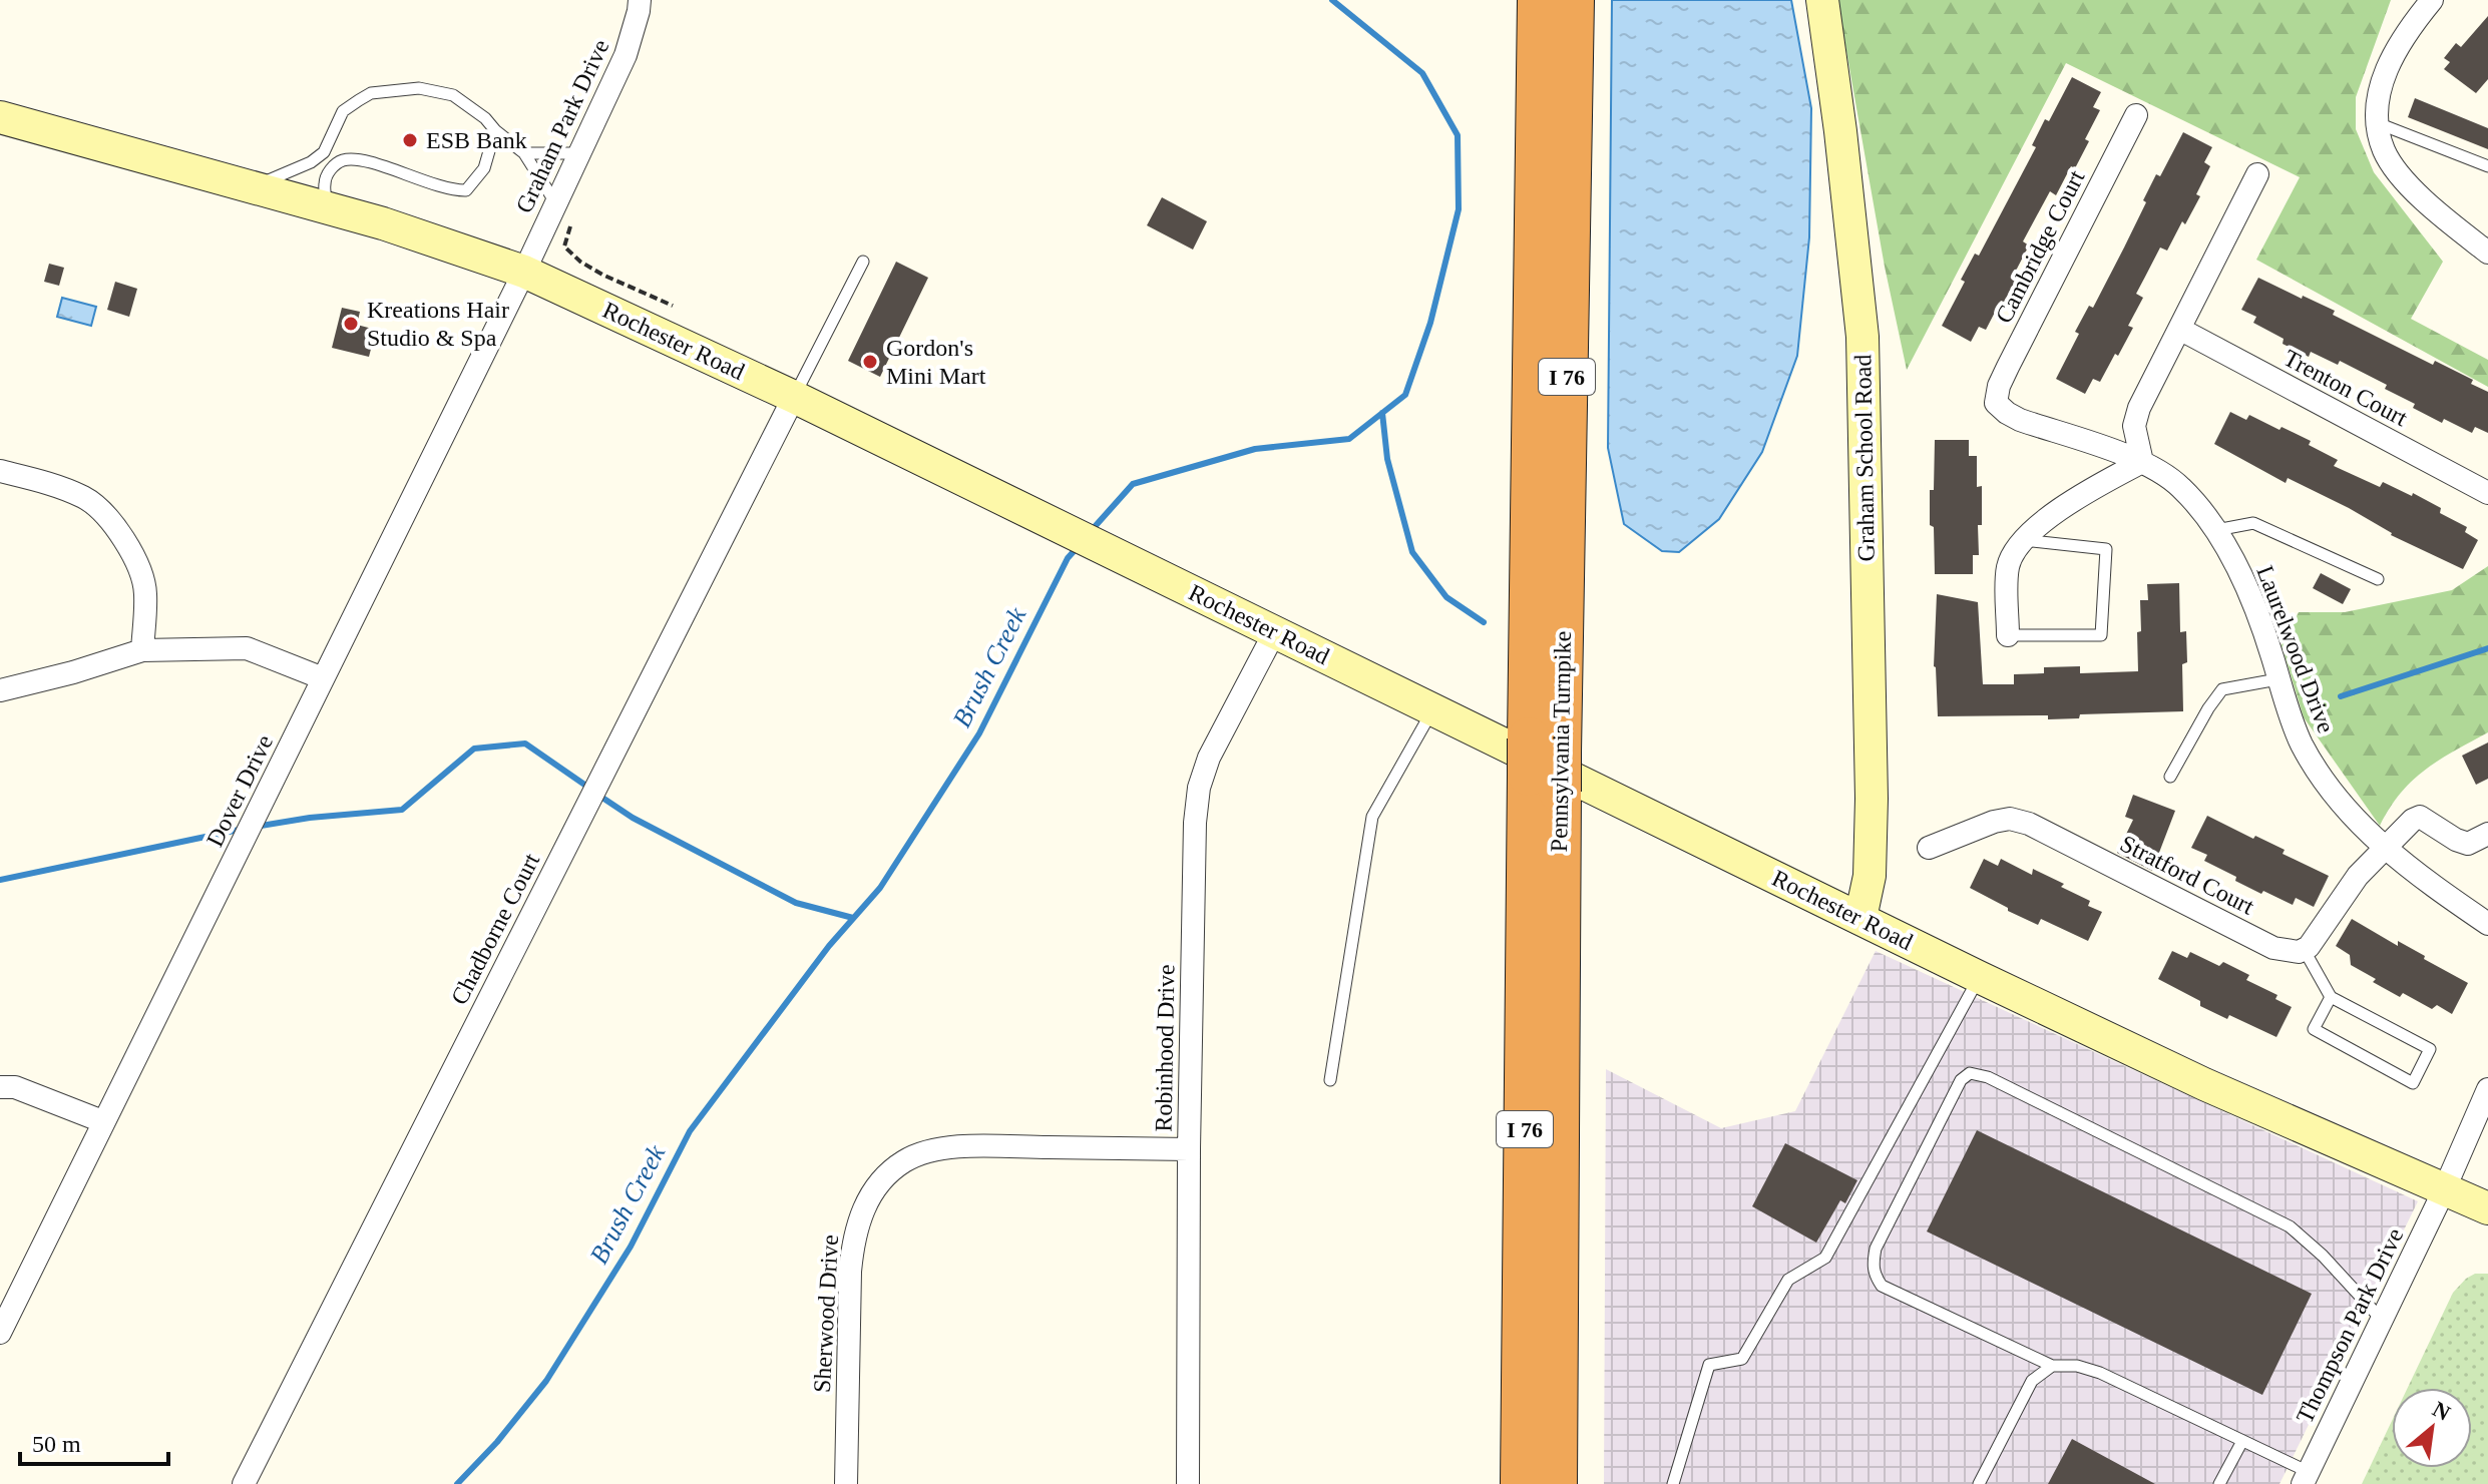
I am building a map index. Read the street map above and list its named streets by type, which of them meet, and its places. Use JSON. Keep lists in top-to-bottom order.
{
  "streets": {
    "highway": ["I 76", "Pennsylvania Turnpike"],
    "street": [
      "Graham Park Drive",
      "Cambridge Court",
      "Rochester Road",
      "Trenton Court",
      "Graham School Road",
      "Laurelwood Drive",
      "Dover Drive",
      "Stratford Court",
      "Chadborne Court",
      "Robinhood Drive",
      "Sherwood Drive",
      "Thompson Park Drive"
    ]
  },
  "crossings": [
    ["Graham Park Drive", "Rochester Road"],
    ["Graham Park Drive", "Dover Drive"],
    ["Cambridge Court", "Laurelwood Drive"],
    ["Rochester Road", "Graham School Road"],
    ["Rochester Road", "Dover Drive"],
    ["Rochester Road", "Chadborne Court"],
    ["Rochester Road", "Robinhood Drive"],
    ["Rochester Road", "Thompson Park Drive"],
    ["Robinhood Drive", "Sherwood Drive"]
  ],
  "water": ["Brush Creek"],
  "places": ["ESB Bank", "Kreations Hair Studio & Spa", "Gordon's Mini Mart"],
  "scale_bar": "50 m",
  "north": "top right"
}
